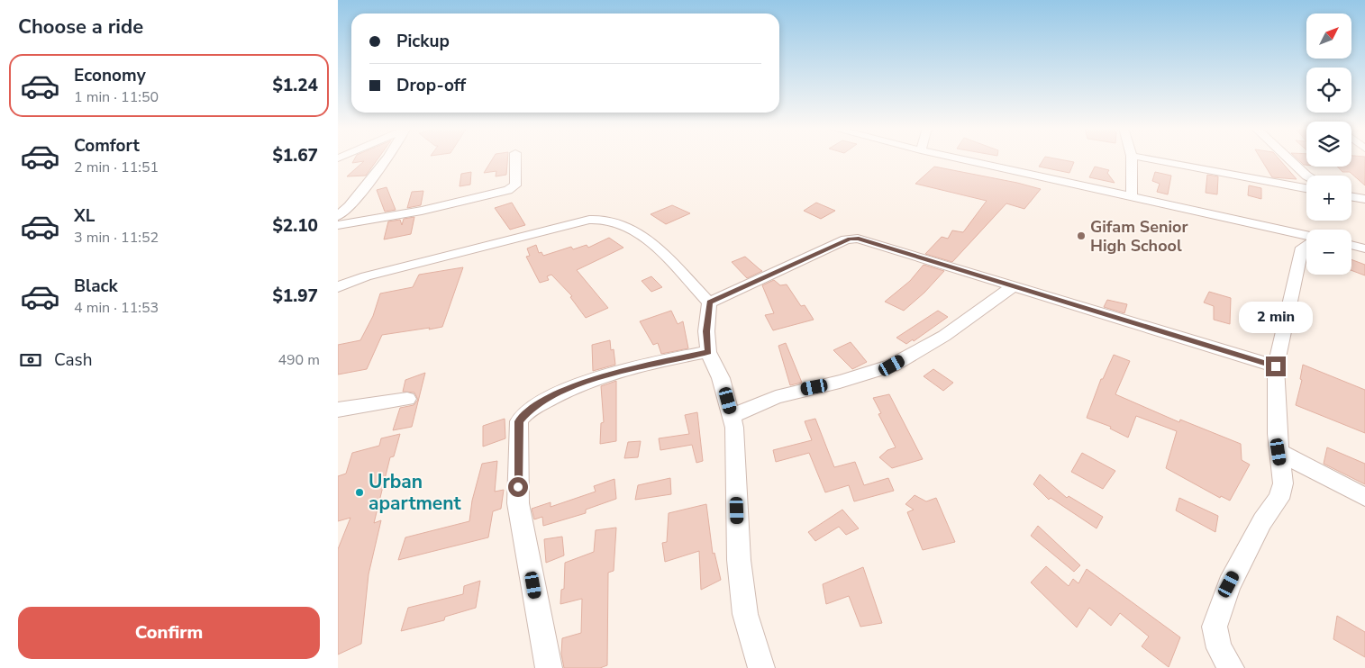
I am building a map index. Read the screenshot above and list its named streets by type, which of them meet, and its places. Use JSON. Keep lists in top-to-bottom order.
{
  "places": ["Gifam Senior High School", "Urban apartment"],
  "north": "top right",
  "page": {
    "heading": "Choose a ride",
    "map_buttons": ["+", "−"],
    "banner": ["Pickup", "Drop-off"],
    "list": [
      {
        "name": "Economy",
        "note": "1 min · 11:50",
        "value": "$1.24"
      },
      {
        "name": "Comfort",
        "note": "2 min · 11:51",
        "value": "$1.67"
      },
      {
        "name": "XL",
        "note": "3 min · 11:52",
        "value": "$2.10"
      },
      {
        "name": "Black",
        "note": "4 min · 11:53",
        "value": "$1.97"
      }
    ],
    "bubble": "2 min",
    "pay": ["Cash", "490 m"],
    "buttons": "Confirm"
  }
}
